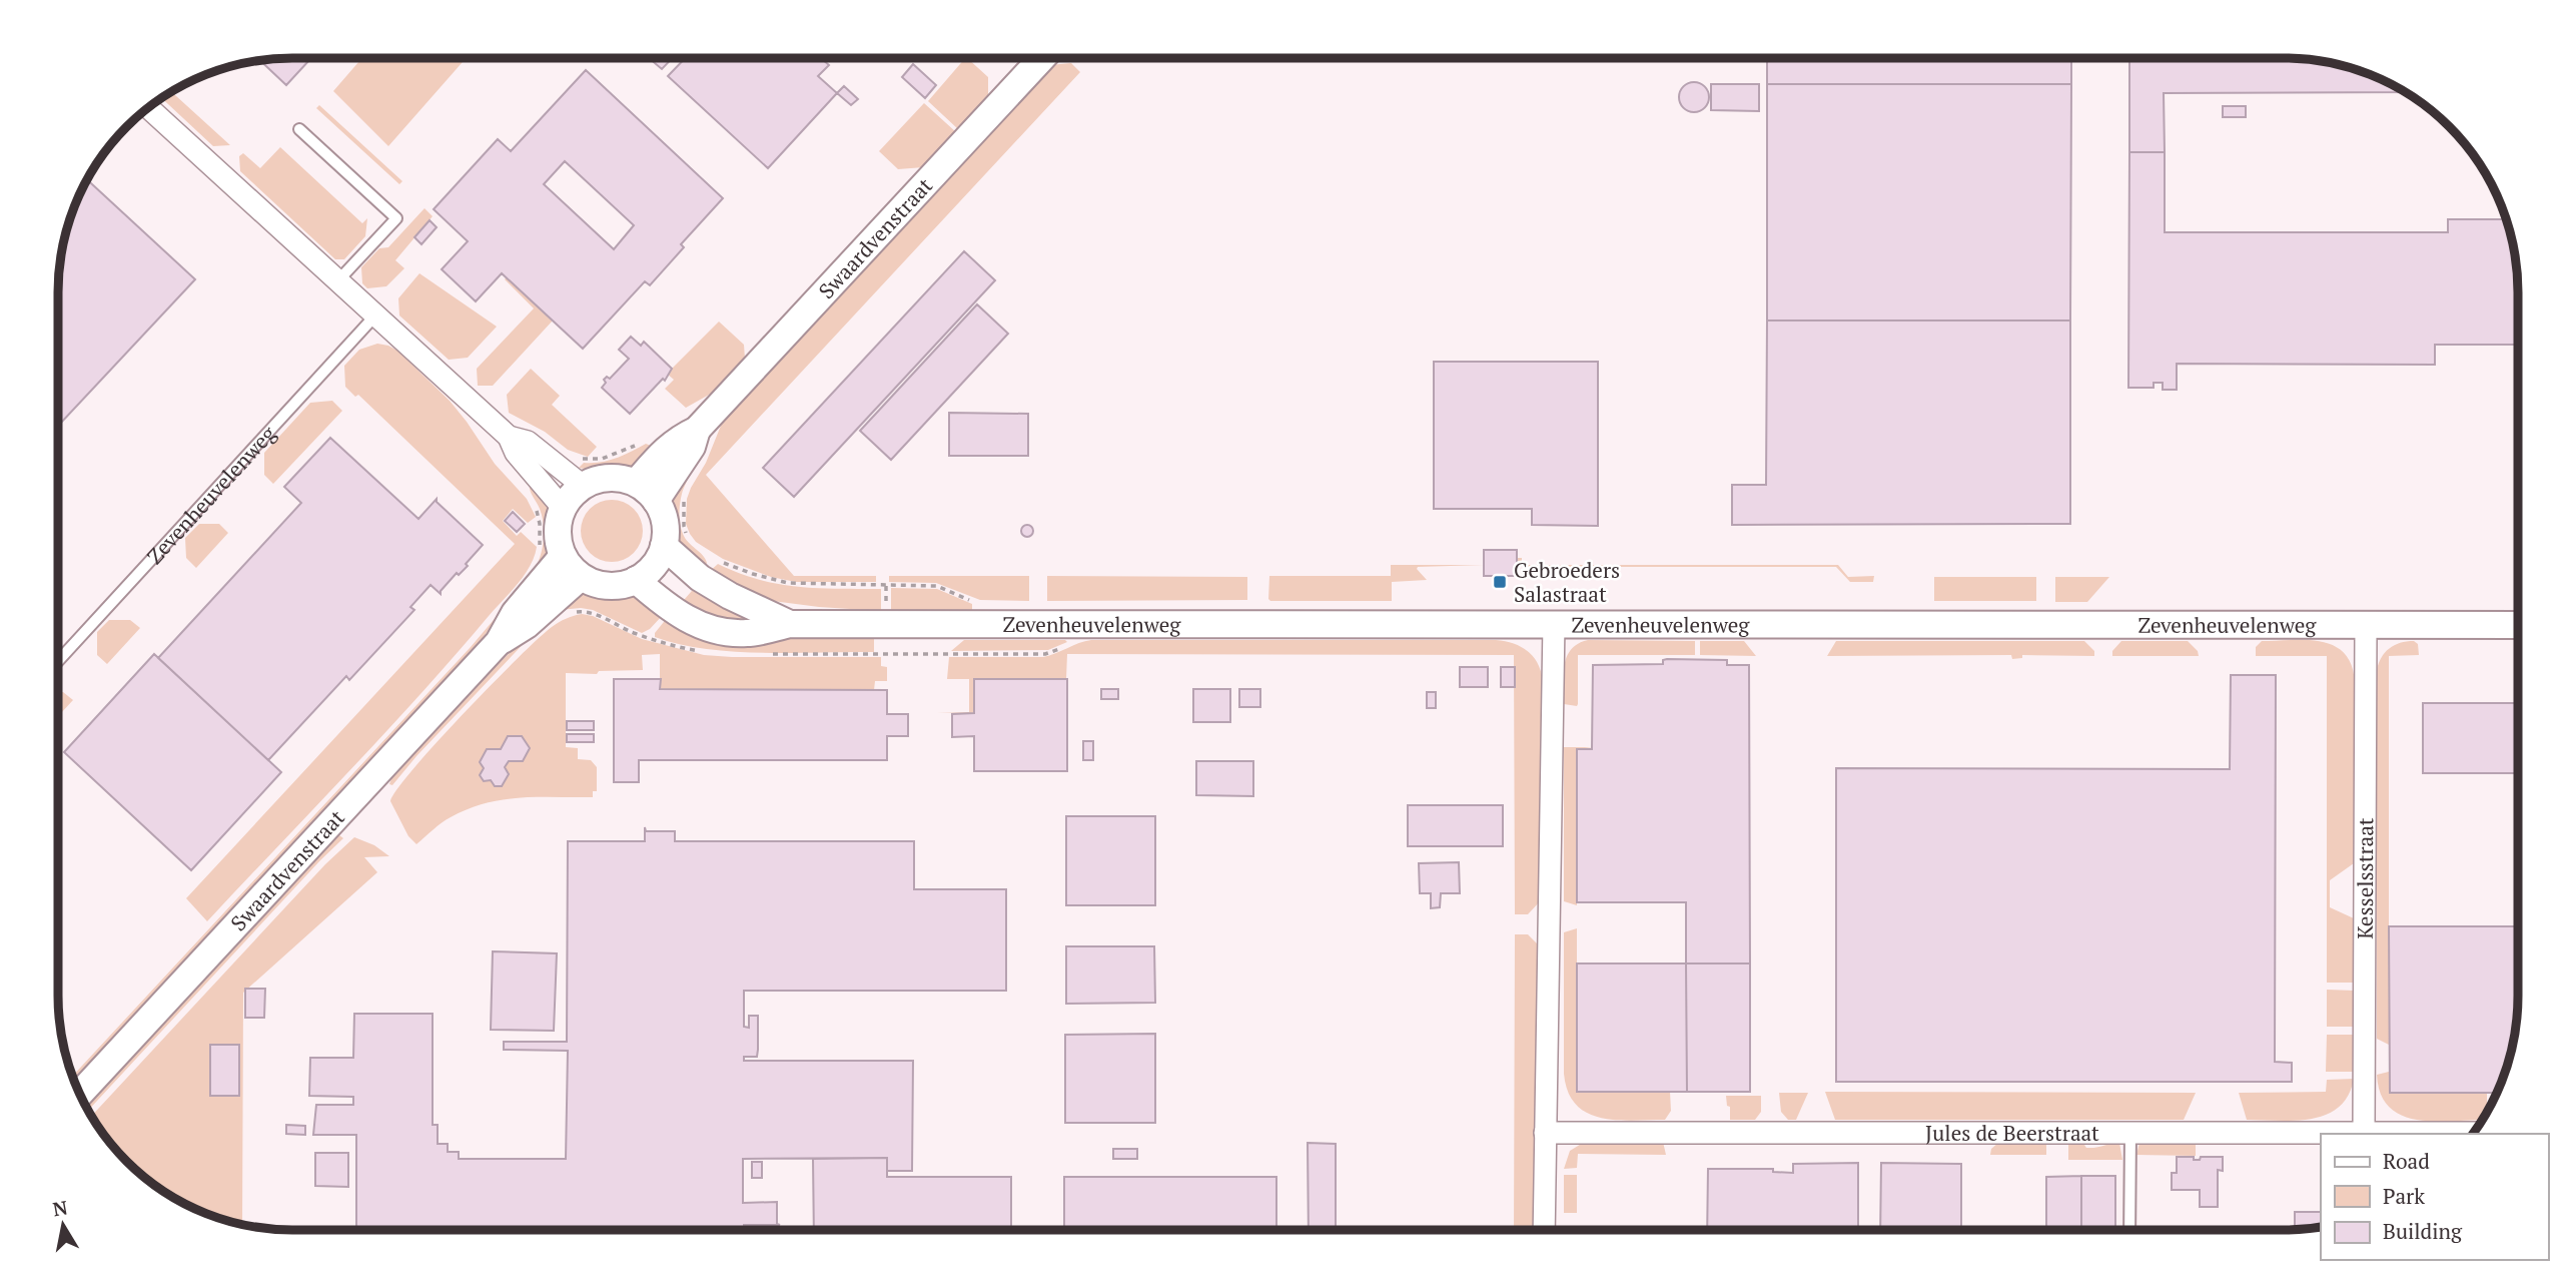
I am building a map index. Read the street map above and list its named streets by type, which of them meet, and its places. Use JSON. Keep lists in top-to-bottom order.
{
  "streets": {
    "street": [
      "Swaardvenstraat",
      "Zevenheuvelenweg",
      "Kesselsstraat",
      "Jules de Beerstraat"
    ]
  },
  "crossings": [
    ["Swaardvenstraat", "Zevenheuvelenweg"],
    ["Zevenheuvelenweg", "Kesselsstraat"],
    ["Kesselsstraat", "Jules de Beerstraat"]
  ],
  "places": {
    "transit": ["Gebroeders Salastraat"]
  },
  "legend": ["Road", "Park", "Building"],
  "north": "top"
}
